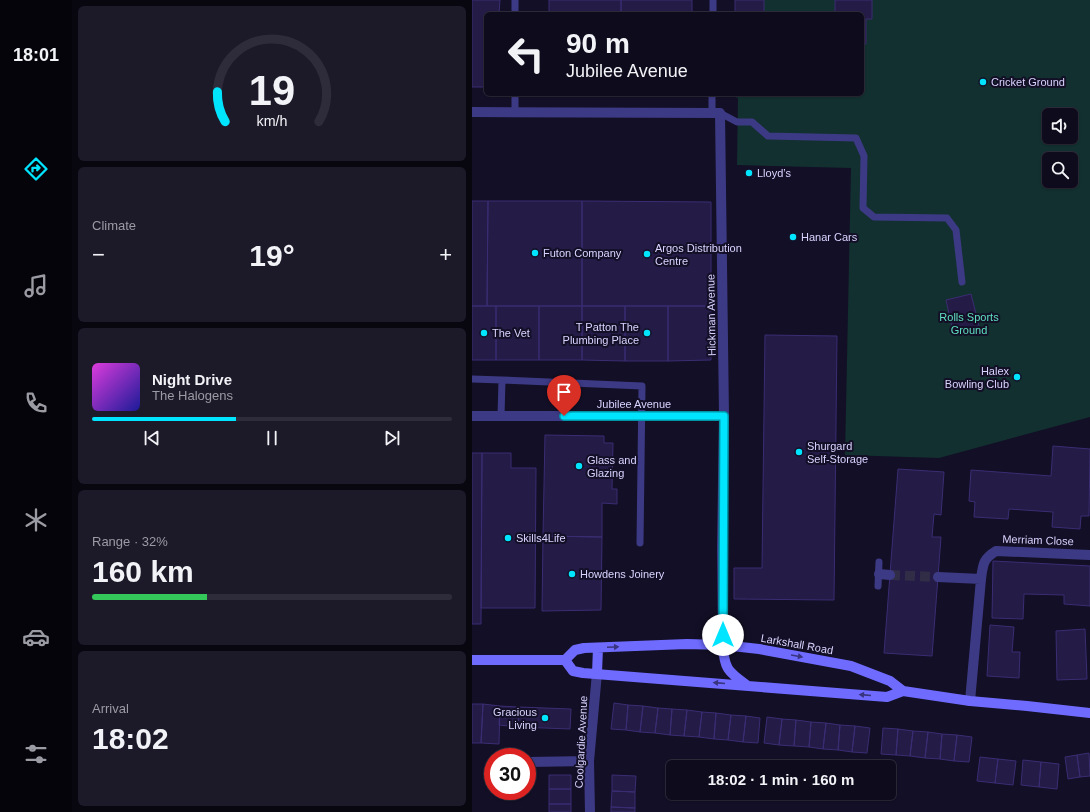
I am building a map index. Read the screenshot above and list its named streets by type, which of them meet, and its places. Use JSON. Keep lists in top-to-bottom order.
{
  "streets": {
    "main road": ["Larkshall Road"],
    "street": [
      "Hickman Avenue",
      "Jubilee Avenue",
      "Merriam Close",
      "Coolgardie Avenue"
    ]
  },
  "crossings": [
    ["Hickman Avenue", "Jubilee Avenue"],
    ["Hickman Avenue", "Larkshall Road"],
    ["Merriam Close", "Larkshall Road"],
    ["Larkshall Road", "Coolgardie Avenue"]
  ],
  "parks": ["Rolls Sports Ground"],
  "places": [
    "Cricket Ground",
    "Lloyd’s",
    "Hanar Cars",
    "Futon Company",
    "Argos Distribution Centre",
    "The Vet",
    "T Patton The Plumbing Place",
    "Halex Bowling Club",
    "Shurgard Self-Storage",
    "Glass and Glazing",
    "Skills4Life",
    "Howdens Joinery",
    "Gracious Living"
  ],
  "page": {
    "tabs": "18:01",
    "turn": ["90 m", "Jubilee Avenue"],
    "tile": [
      "Climate",
      ["Range · 32%", "160 km"],
      ["Arrival", "18:02"]
    ],
    "heat": ["−", "19°", "+"],
    "song": ["Night Drive", "The Halogens"],
    "limit": "30",
    "trip": "18:02 · 1 min · 160 m",
    "gauge": ["19", "km/h"]
  }
}
